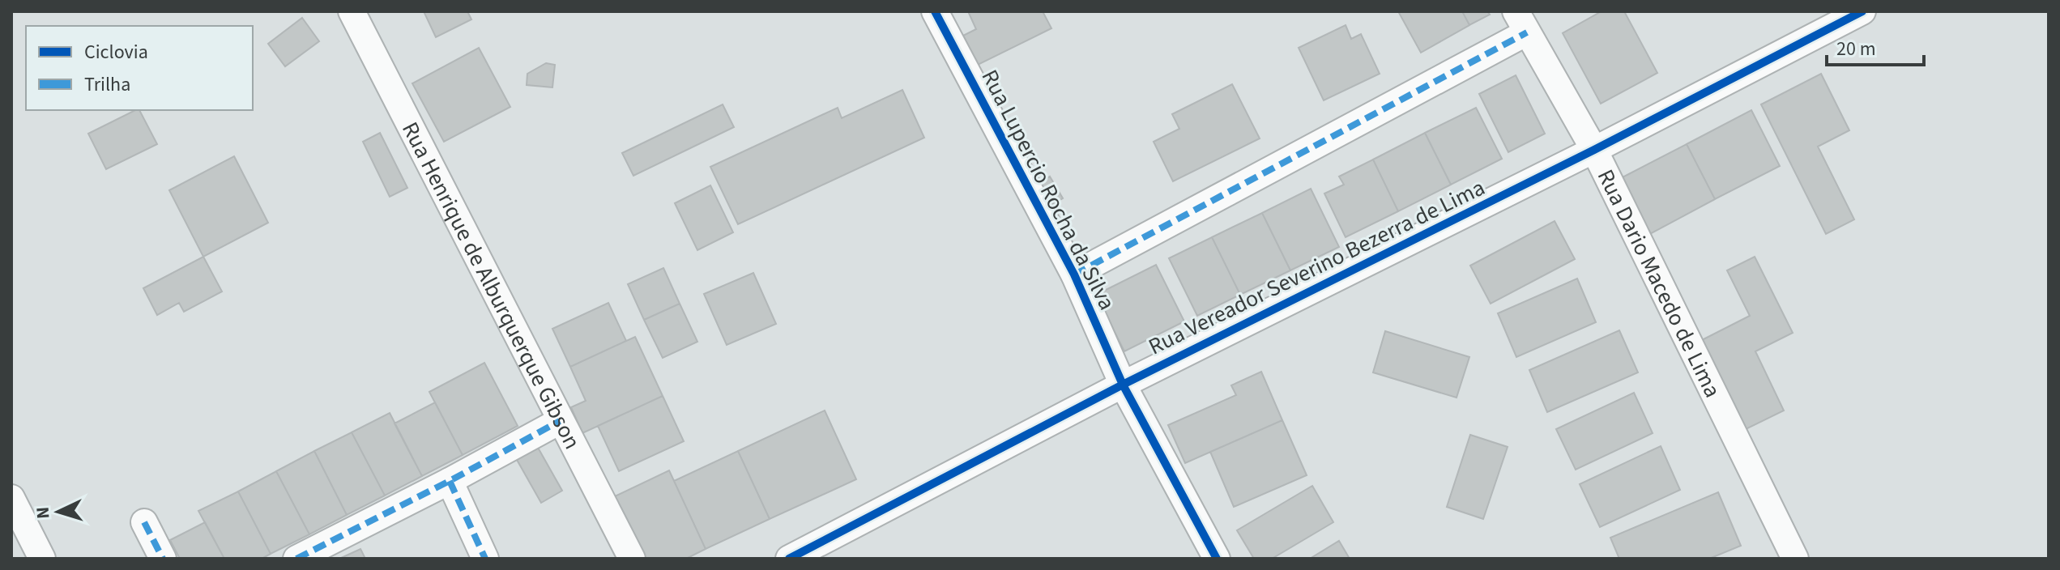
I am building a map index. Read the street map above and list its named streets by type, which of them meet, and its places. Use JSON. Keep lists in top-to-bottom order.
{
  "streets": {
    "street": [
      "Rua Lupercio Rocha da Silva",
      "Rua Vereador Severino Bezerra de Lima",
      "Rua Dario Macedo de Lima",
      "Rua Henrique de Alburquerque Gibson"
    ]
  },
  "crossings": [
    ["Rua Lupercio Rocha da Silva", "Rua Vereador Severino Bezerra de Lima"],
    ["Rua Vereador Severino Bezerra de Lima", "Rua Dario Macedo de Lima"]
  ],
  "legend": ["Ciclovia", "Trilha"],
  "scale_bar": "20 m",
  "north": "left"
}
